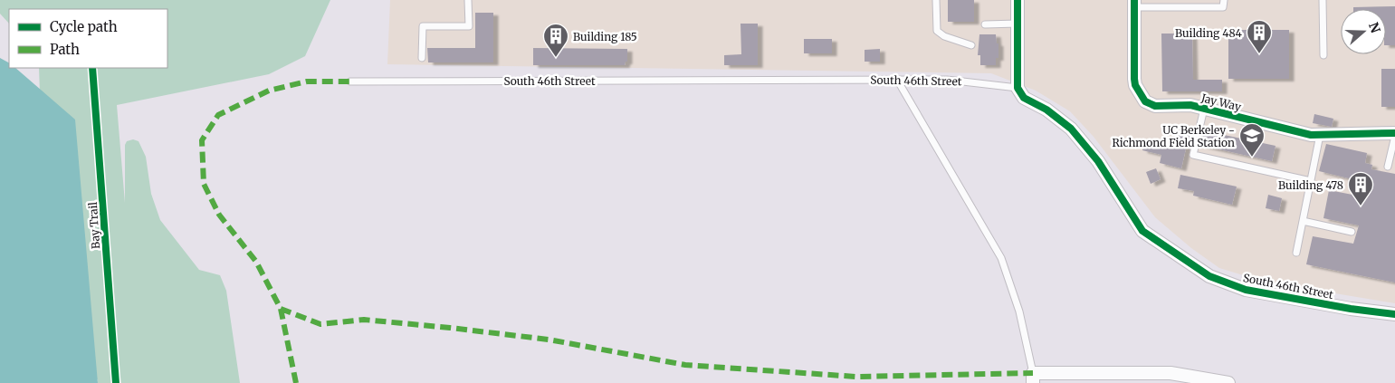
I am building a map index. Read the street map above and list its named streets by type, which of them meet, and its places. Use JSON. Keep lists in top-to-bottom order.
{
  "streets": {
    "street": ["South 46th Street", "Jay Way"],
    "cycle path": ["Bay Trail"]
  },
  "places": {
    "building": ["Building 484", "Building 185", "Building 478"],
    "school or university": ["UC Berkeley - Richmond Field Station"]
  },
  "legend": ["Cycle path", "Path"],
  "north": "right"
}
